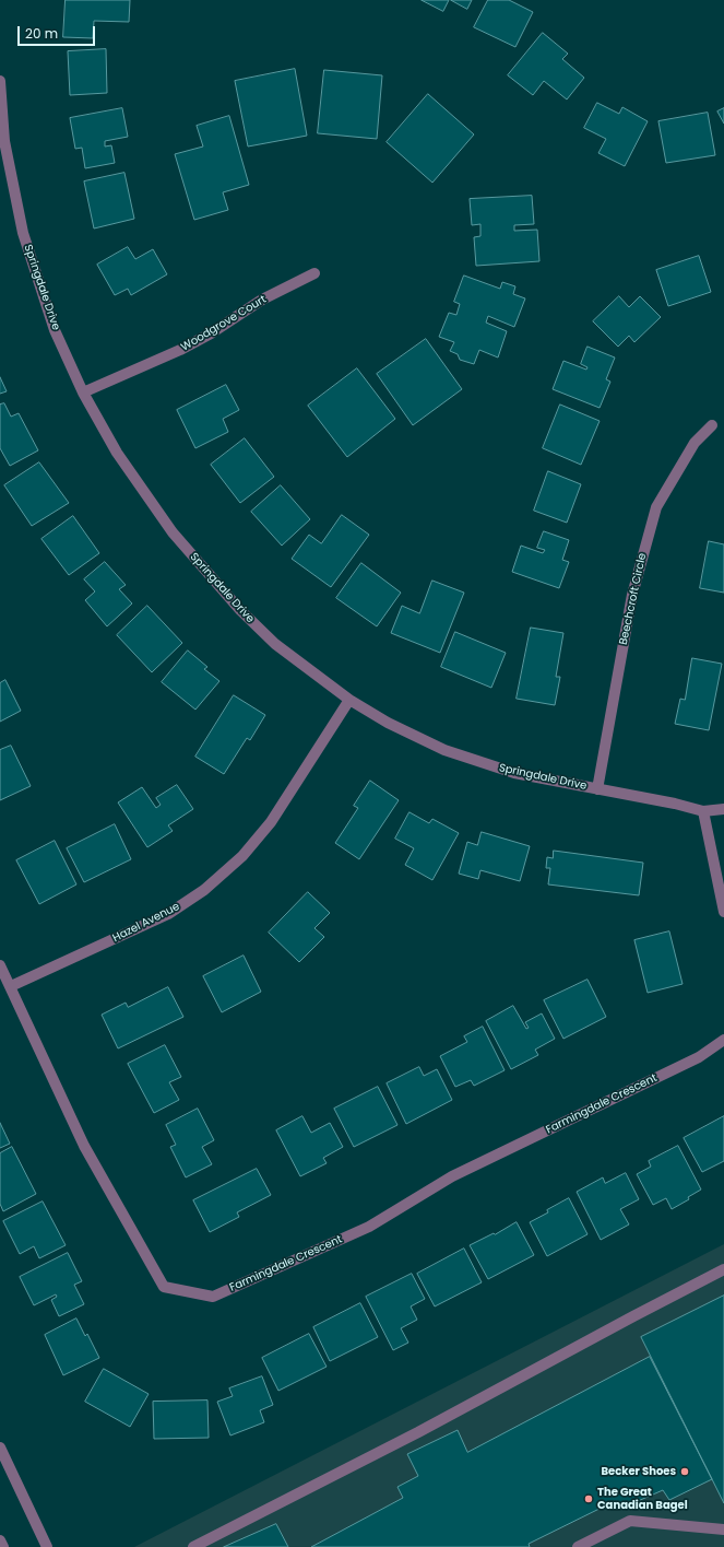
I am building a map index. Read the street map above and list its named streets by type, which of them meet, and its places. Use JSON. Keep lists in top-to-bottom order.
{
  "streets": {
    "street": [
      "Springdale Drive",
      "Woodgrove Court",
      "Beechcroft Circle",
      "Hazel Avenue",
      "Farmingdale Crescent"
    ]
  },
  "crossings": [
    ["Springdale Drive", "Woodgrove Court"],
    ["Springdale Drive", "Beechcroft Circle"],
    ["Springdale Drive", "Hazel Avenue"],
    ["Hazel Avenue", "Farmingdale Crescent"]
  ],
  "places": ["Becker Shoes", "The Great Canadian Bagel"],
  "scale_bar": "20 m"
}
